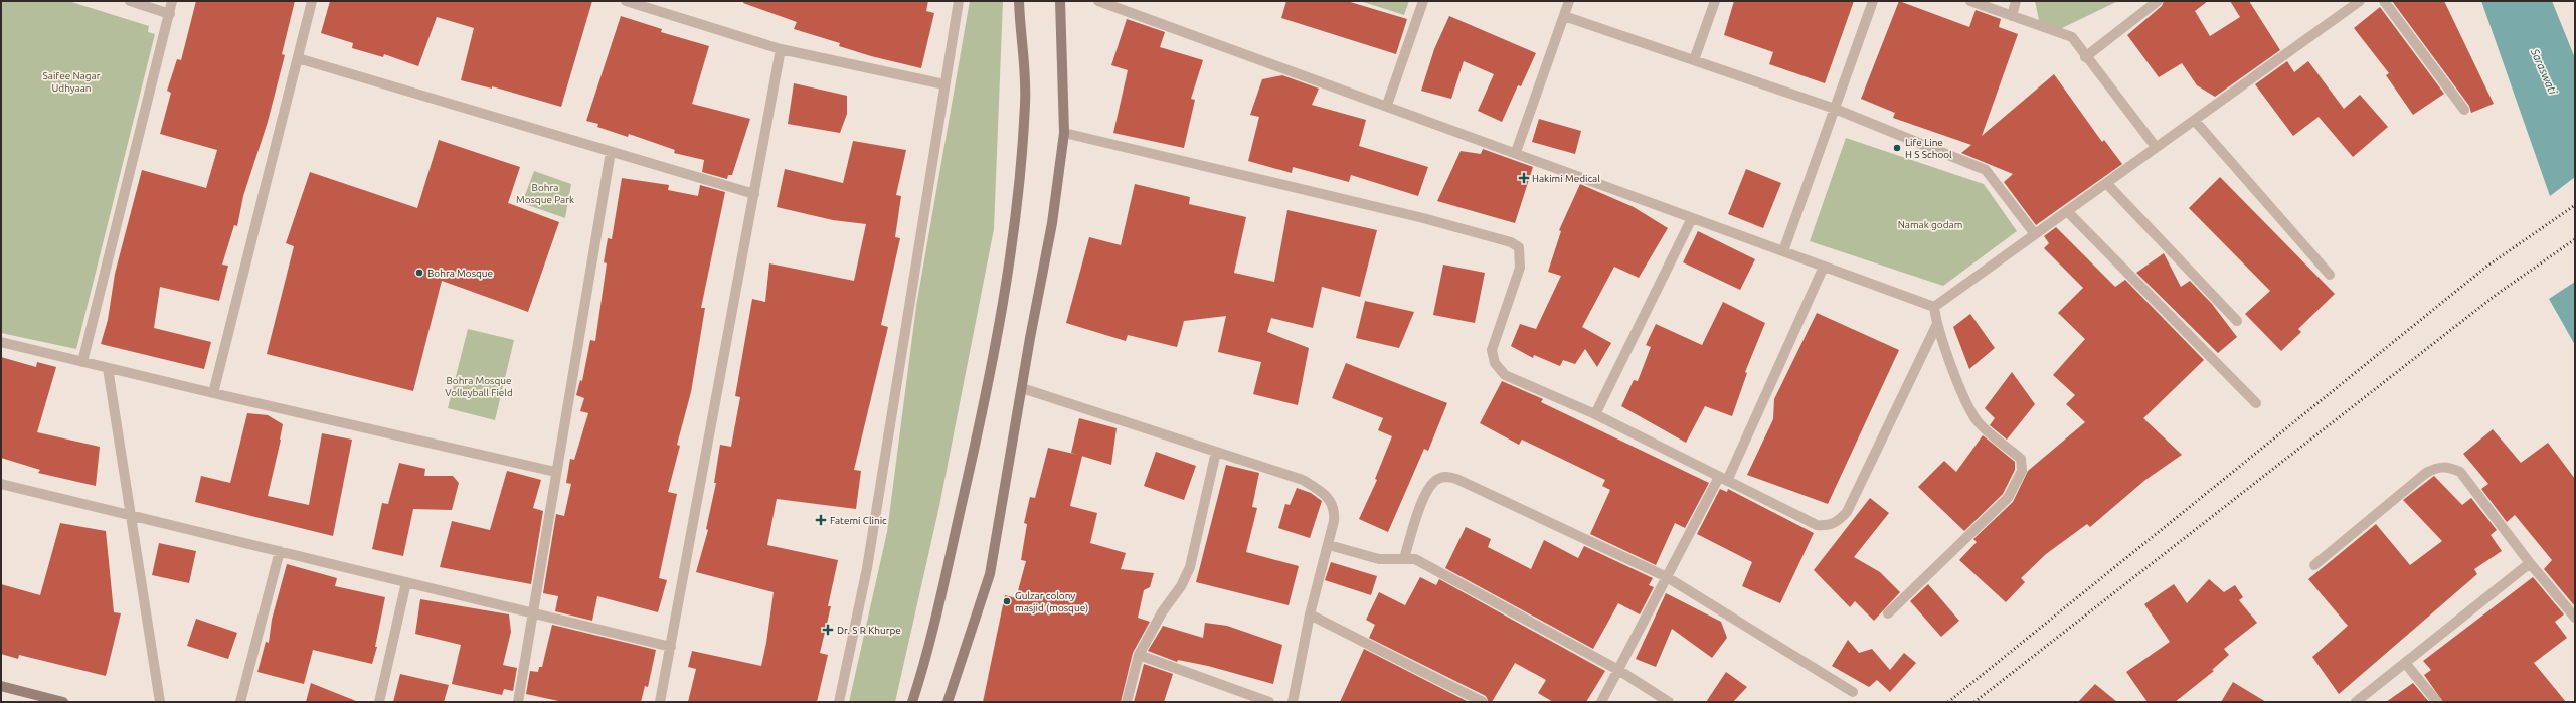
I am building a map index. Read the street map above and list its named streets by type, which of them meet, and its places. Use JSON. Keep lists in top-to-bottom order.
{
  "water": ["Saraswati"],
  "parks": [
    "Saifee Nagar Udhyaan",
    "Bohra Mosque Park",
    "Namak godam",
    "Bohra Mosque Volleyball Field"
  ],
  "places": {
    "other": ["Life Line H S School", "Bohra Mosque", "Gulzar colony masjid (mosque)"],
    "health": ["Hakimi Medical", "Fatemi Clinic", "Dr. S R Khurpe"]
  }
}
